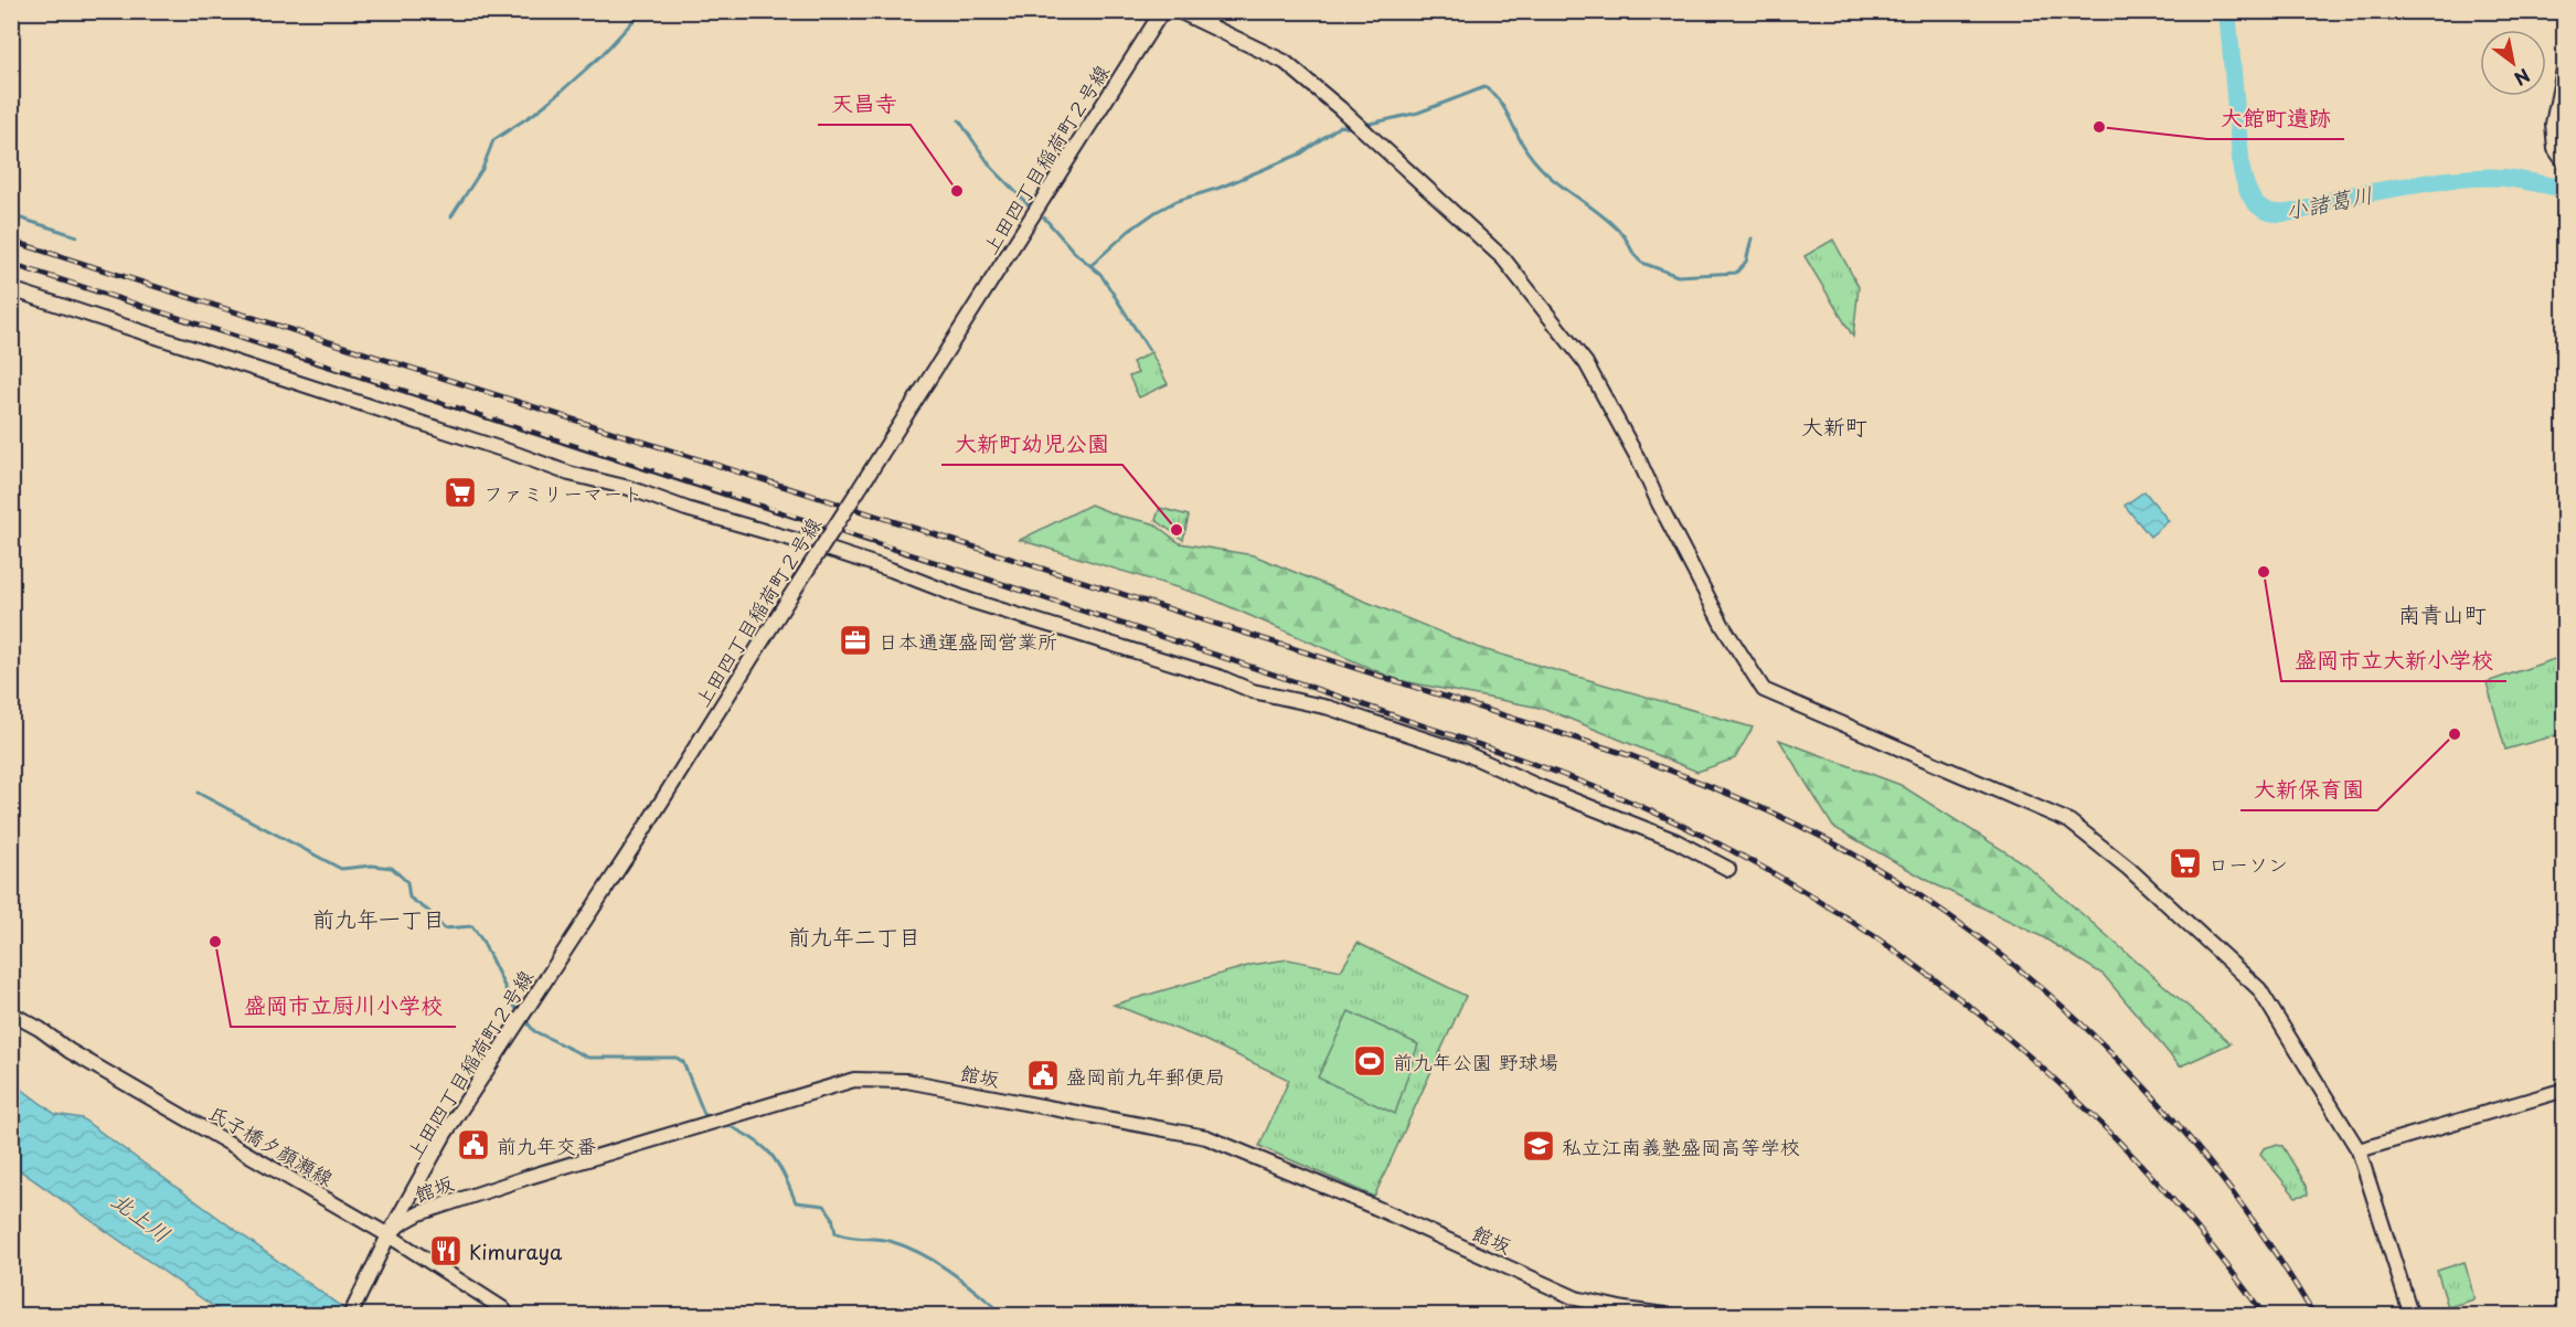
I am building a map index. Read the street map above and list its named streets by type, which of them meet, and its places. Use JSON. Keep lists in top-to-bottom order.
{
  "streets": {
    "street": ["上田四丁目稲荷町２号線", "館坂", "氏子橋夕顔瀬線"]
  },
  "crossings": [
    ["上田四丁目稲荷町２号線", "館坂"],
    ["上田四丁目稲荷町２号線", "氏子橋夕顔瀬線"],
    ["館坂", "氏子橋夕顔瀬線"]
  ],
  "districts": [
    "大新町",
    "南青山町",
    "前九年一丁目",
    "前九年二丁目"
  ],
  "water": ["小諸葛川", "北上川"],
  "places": {
    "other": [
      "大館町遺跡",
      "天昌寺",
      "大新町幼児公園",
      "盛岡市立大新小学校",
      "大新保育園",
      "盛岡市立厨川小学校"
    ],
    "supermarket": ["ファミリーマート", "ローソン"],
    "office": ["日本通運盛岡営業所"],
    "sports": ["前九年公園 野球場"],
    "public building": ["盛岡前九年郵便局", "前九年交番"],
    "school or university": ["私立江南義塾盛岡高等学校"],
    "restaurant": ["Kimuraya"]
  },
  "north": "bottom right"
}
